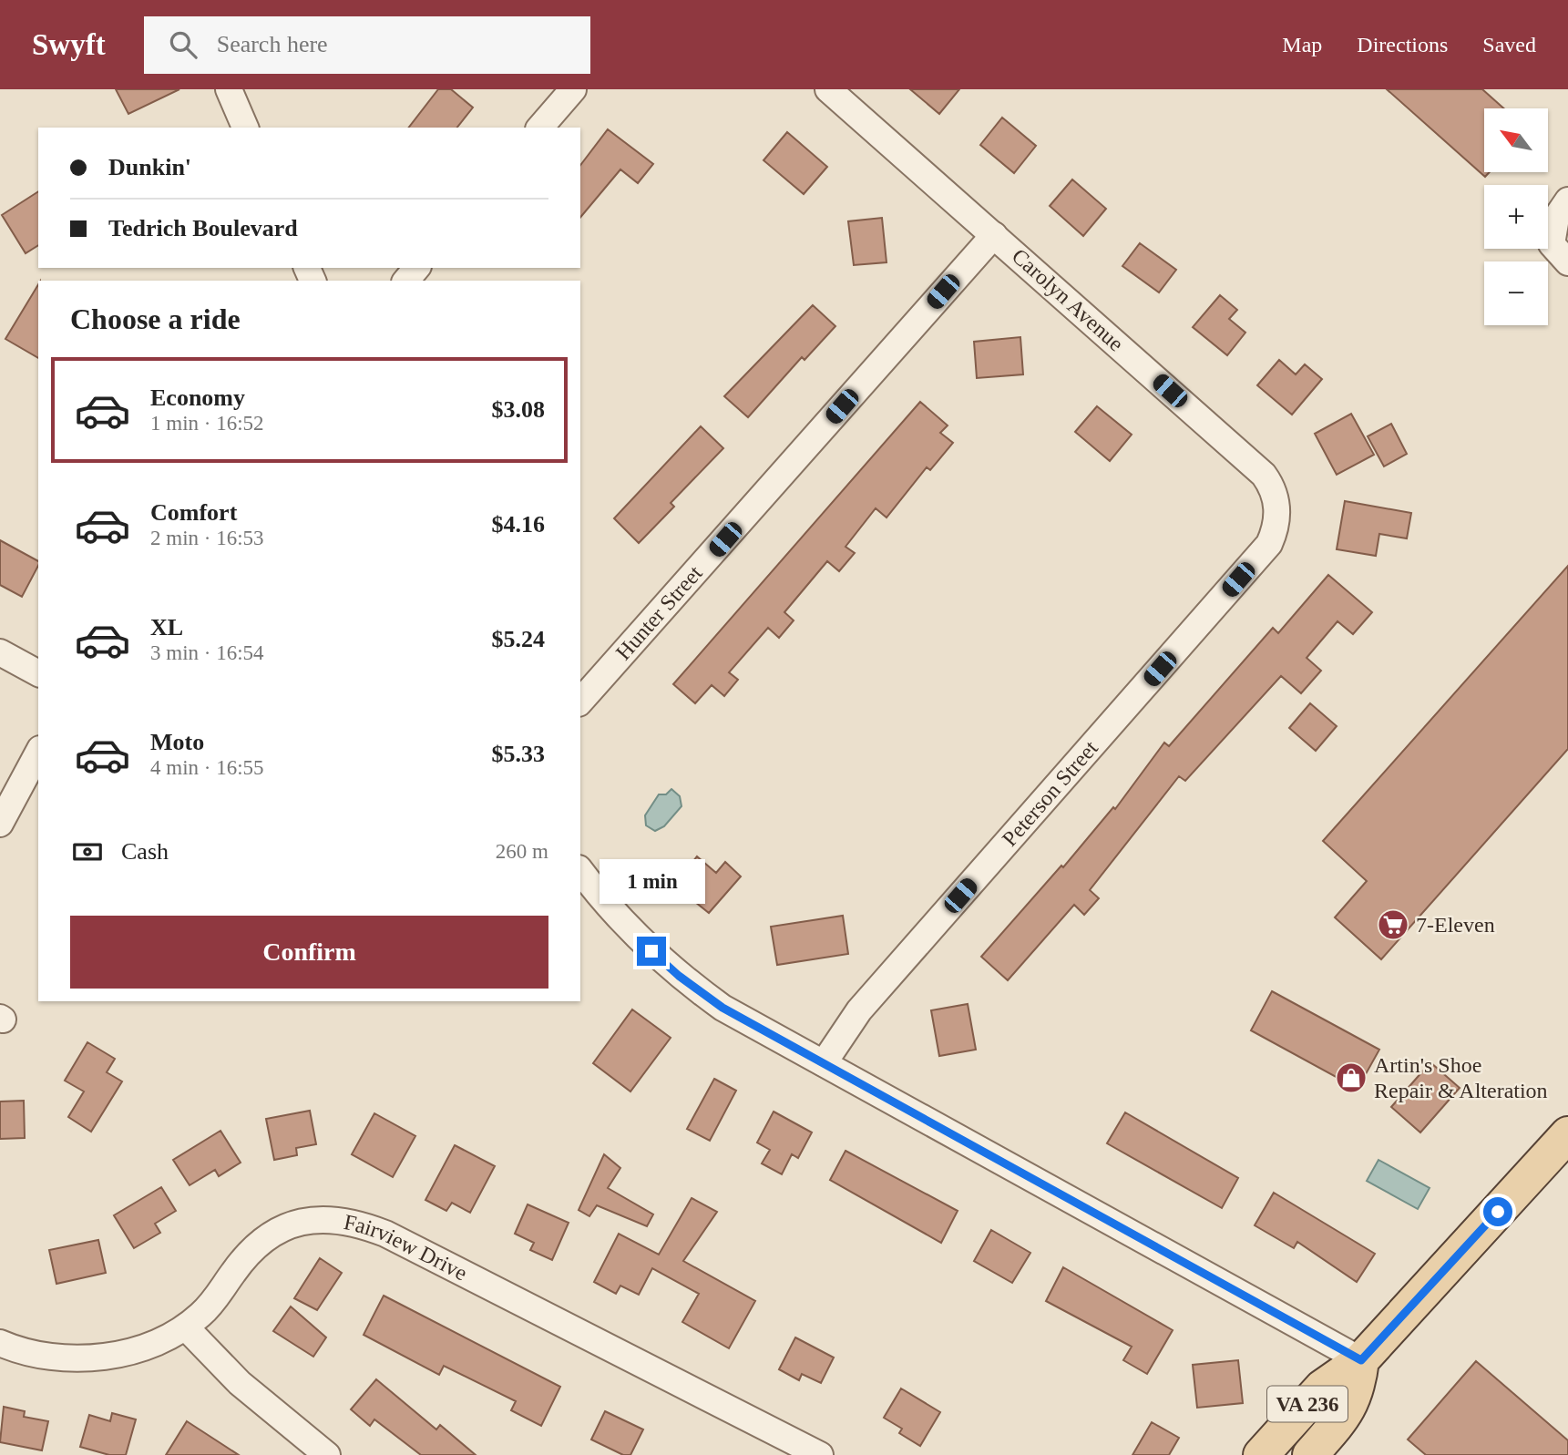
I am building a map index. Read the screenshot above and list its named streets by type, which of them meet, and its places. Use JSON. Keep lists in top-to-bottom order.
{
  "streets": {
    "main road": ["VA 236"],
    "street": [
      "Carolyn Avenue",
      "Hunter Street",
      "Peterson Street",
      "Fairview Drive"
    ]
  },
  "crossings": [
    ["Carolyn Avenue", "Hunter Street"],
    ["Carolyn Avenue", "Peterson Street"]
  ],
  "places": {
    "supermarket": ["7-Eleven"],
    "shop": ["Artin's Shoe Repair & Alteration"]
  },
  "north": "top left",
  "page": {
    "header": "Swyft",
    "search": "Search here",
    "nav": ["Map", "Directions", "Saved"],
    "map_buttons": ["+", "−"],
    "banner": ["Dunkin'", "Tedrich Boulevard"],
    "heading": "Choose a ride",
    "list": [
      {
        "name": "Economy",
        "note": "1 min · 16:52",
        "value": "$3.08"
      },
      {
        "name": "Comfort",
        "note": "2 min · 16:53",
        "value": "$4.16"
      },
      {
        "name": "XL",
        "note": "3 min · 16:54",
        "value": "$5.24"
      },
      {
        "name": "Moto",
        "note": "4 min · 16:55",
        "value": "$5.33"
      }
    ],
    "pay": ["Cash", "260 m"],
    "bubble": "1 min",
    "buttons": "Confirm"
  }
}
